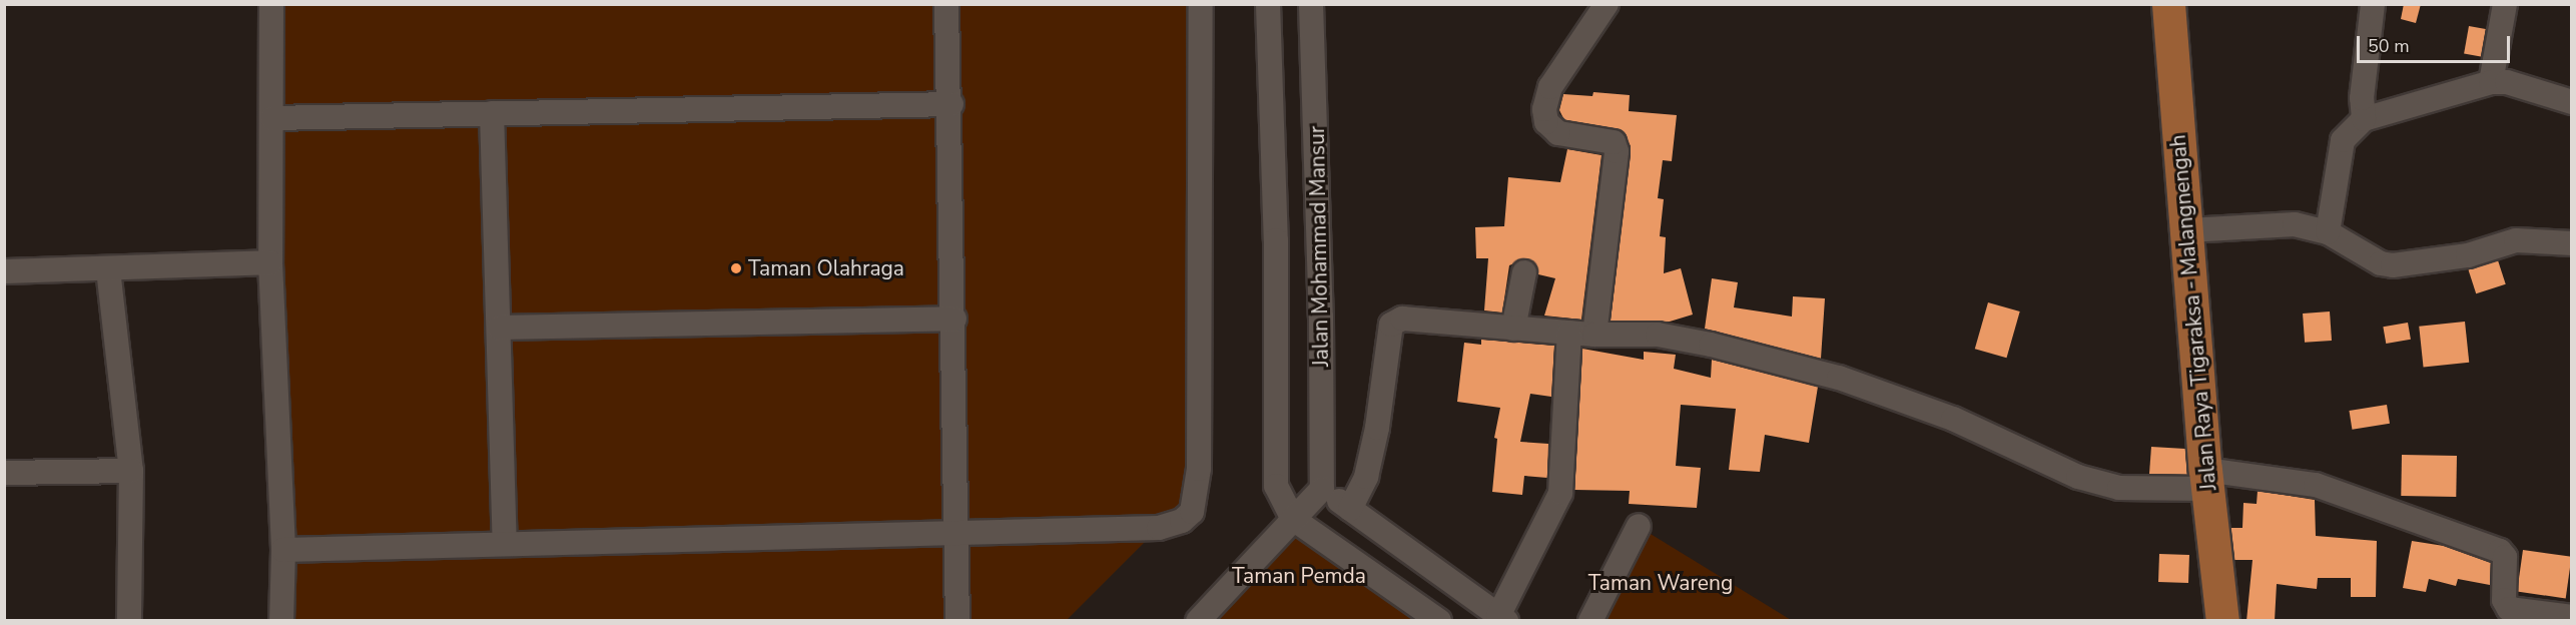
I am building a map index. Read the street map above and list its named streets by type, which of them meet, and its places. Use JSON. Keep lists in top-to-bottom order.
{
  "streets": {
    "main road": ["Jalan Raya Tigaraksa - Malangnengah"],
    "street": ["Jalan Mohammad Mansur"]
  },
  "parks": ["Taman Pemda", "Taman Wareng"],
  "places": ["Taman Olahraga"],
  "scale_bar": "50 m"
}
